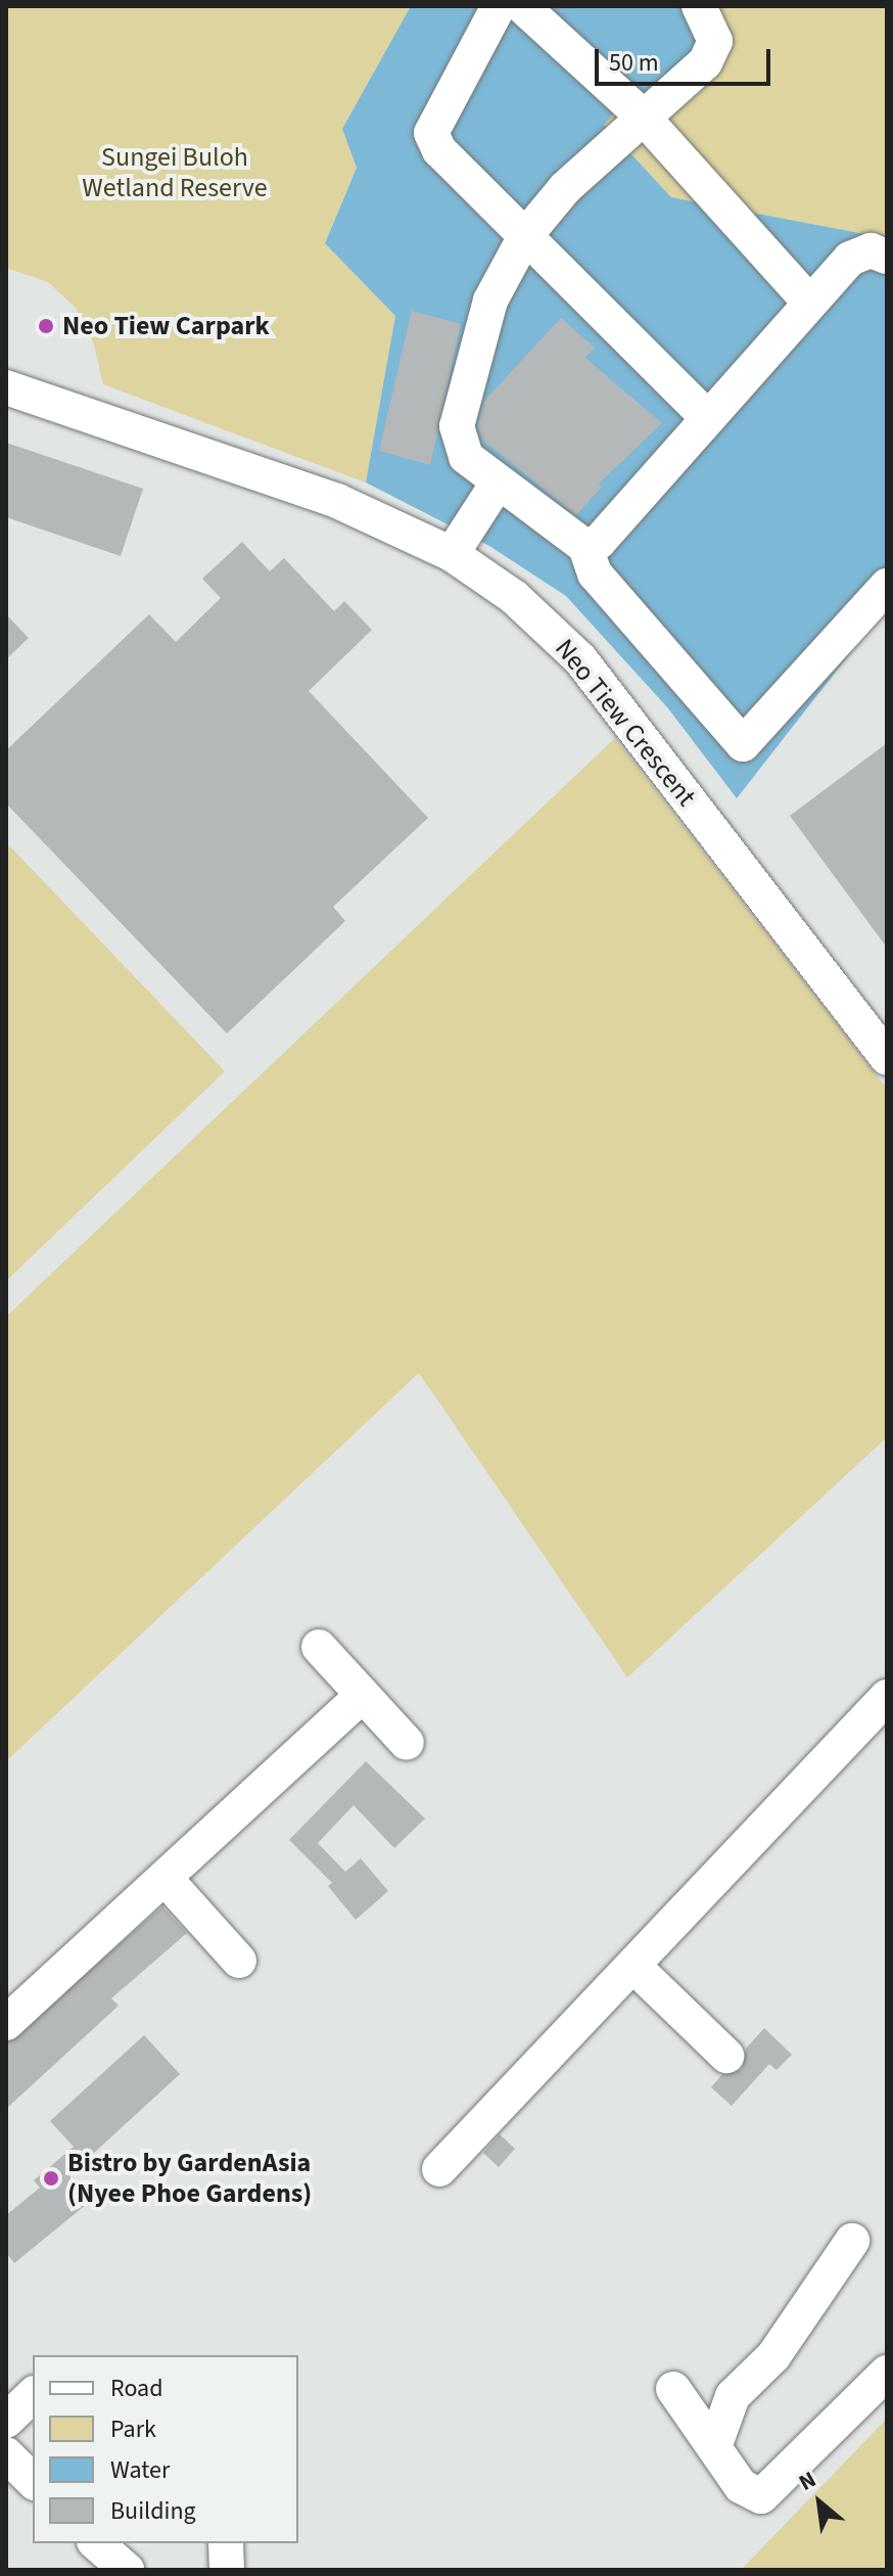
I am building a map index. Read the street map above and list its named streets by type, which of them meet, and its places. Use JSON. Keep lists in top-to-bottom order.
{
  "streets": {
    "street": ["Neo Tiew Crescent"]
  },
  "parks": ["Sungei Buloh Wetland Reserve"],
  "places": ["Neo Tiew Carpark", "Bistro by GardenAsia (Nyee Phoe Gardens)"],
  "legend": [
    "Road",
    "Park",
    "Water",
    "Building"
  ],
  "scale_bar": "50 m",
  "north": "top left"
}
